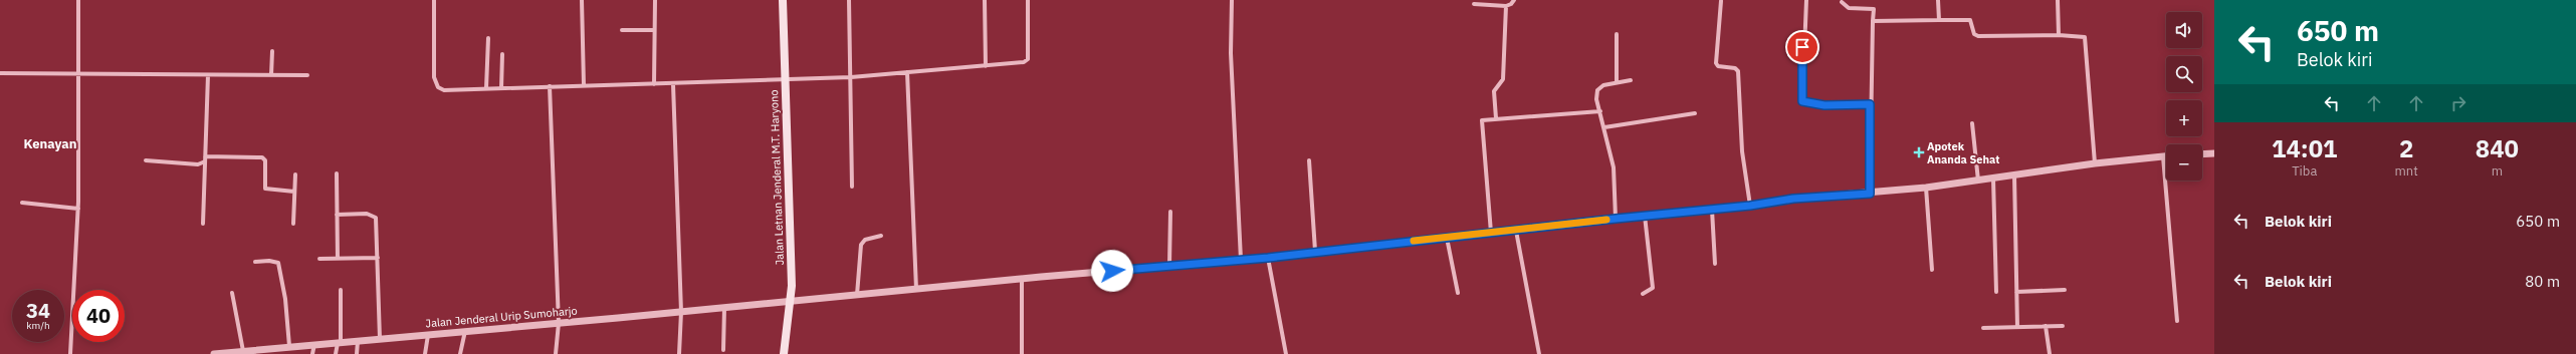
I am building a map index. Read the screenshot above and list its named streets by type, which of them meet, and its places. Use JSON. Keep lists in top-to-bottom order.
{
  "streets": {
    "main road": ["Jalan Letnan Jenderal M.T. Haryono"],
    "street": ["Jalan Jenderal Urip Sumoharjo"]
  },
  "crossings": [
    ["Jalan Letnan Jenderal M.T. Haryono", "Jalan Jenderal Urip Sumoharjo"]
  ],
  "districts": ["Kenayan"],
  "places": {
    "health": ["Apotek Ananda Sehat"]
  },
  "page": {
    "turn": ["650 m", "Belok kiri"],
    "map_buttons": ["+", "−"],
    "eta": [
      "14:01",
      "Tiba",
      "2",
      "mnt",
      "840",
      "m"
    ],
    "list": [
      {
        "name": "Belok kiri",
        "value": "650 m"
      },
      {
        "name": "Belok kiri",
        "value": "80 m"
      }
    ],
    "speed": "34 km/h",
    "limit": "40"
  }
}
